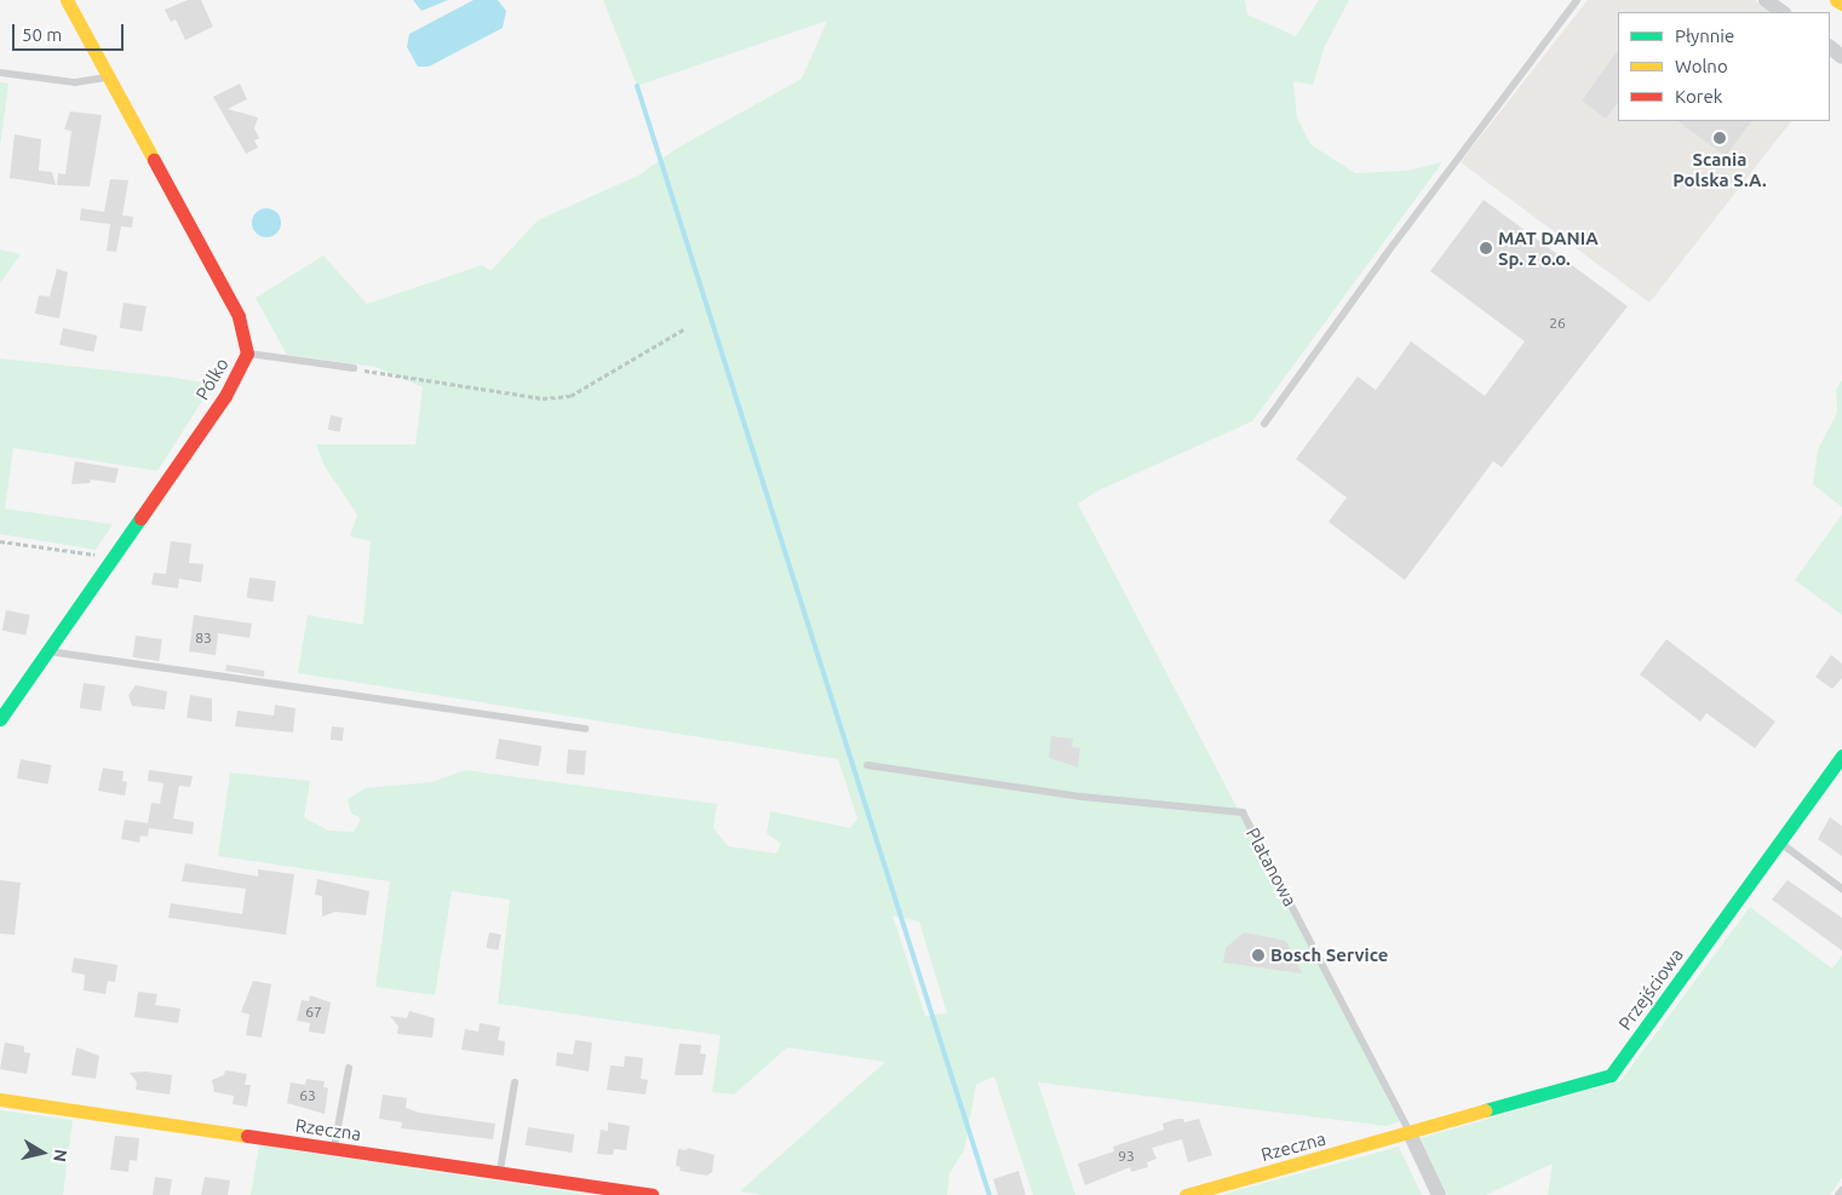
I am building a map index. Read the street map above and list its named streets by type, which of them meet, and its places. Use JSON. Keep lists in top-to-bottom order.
{
  "streets": {
    "street": [
      "Pólko",
      "Platanowa",
      "Przejściowa",
      "Rzeczna"
    ]
  },
  "crossings": [
    ["Platanowa", "Przejściowa"],
    ["Platanowa", "Rzeczna"],
    ["Przejściowa", "Rzeczna"]
  ],
  "places": ["Scania Polska S.A.", "MAT DANIA Sp. z o.o.", "Bosch Service"],
  "house_numbers": [
    "26",
    "83",
    "67",
    "63",
    "93"
  ],
  "legend": ["Płynnie", "Wolno", "Korek"],
  "scale_bar": "50 m",
  "north": "right"
}
